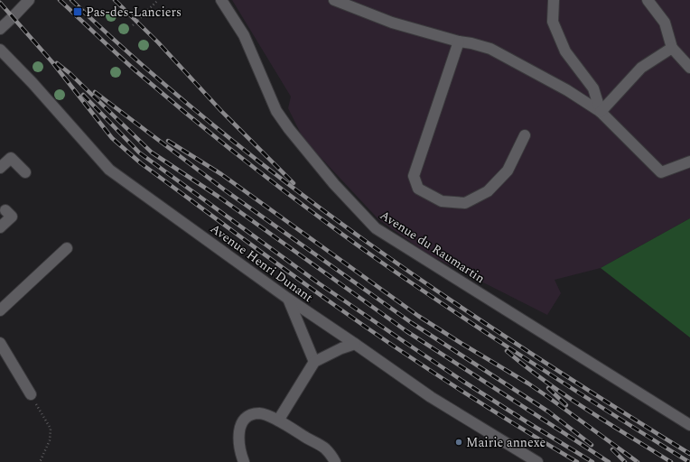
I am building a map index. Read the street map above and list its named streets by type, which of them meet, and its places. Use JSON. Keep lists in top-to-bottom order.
{
  "streets": {
    "street": ["Avenue du Raumartin", "Avenue Henri Dunant"]
  },
  "places": {
    "transit": ["Pas-des-Lanciers"],
    "other": ["Mairie annexe"]
  }
}
